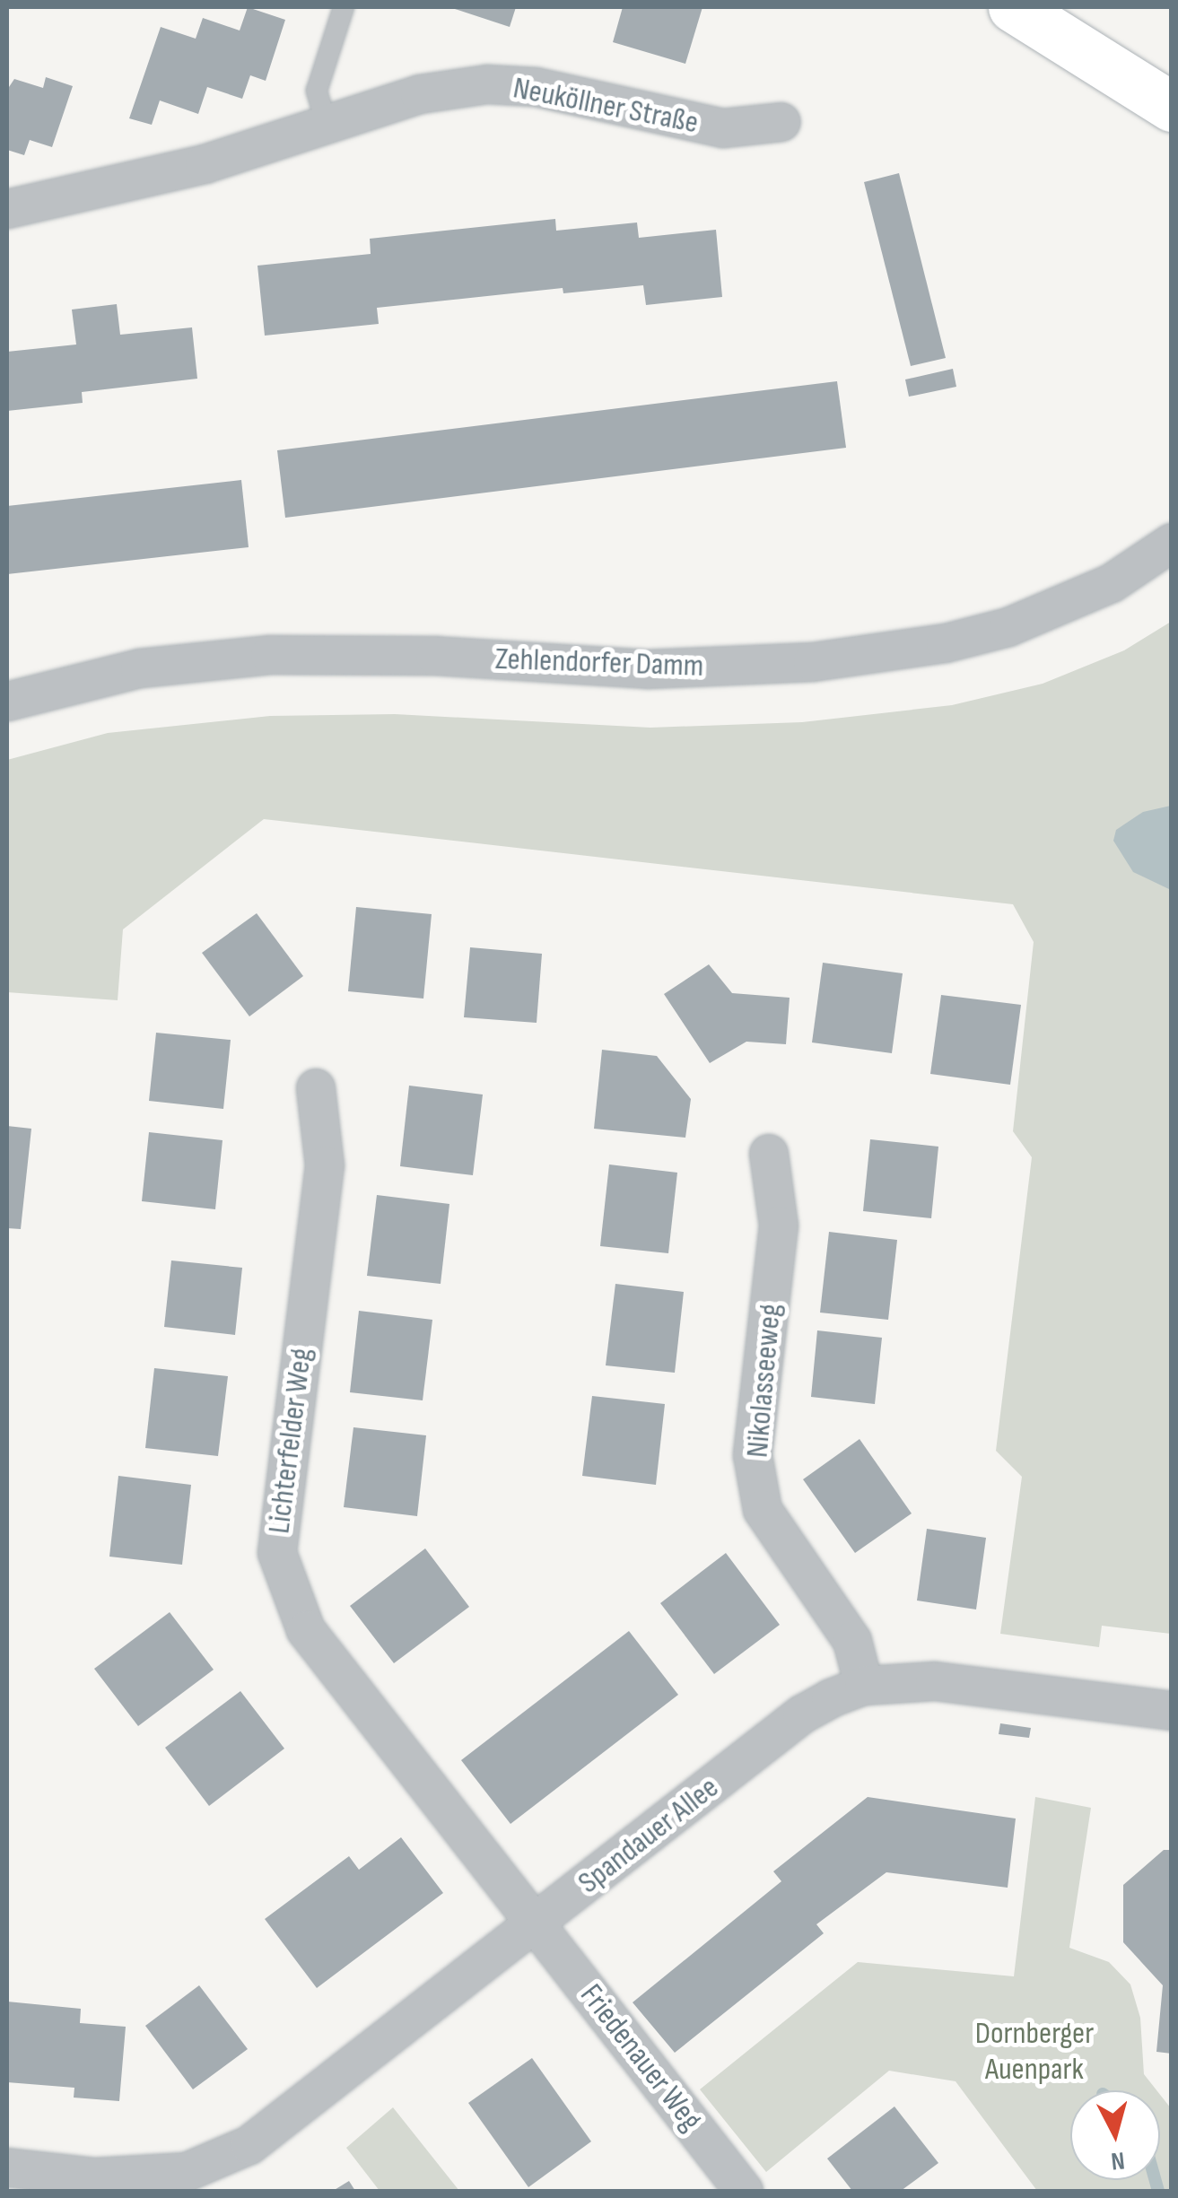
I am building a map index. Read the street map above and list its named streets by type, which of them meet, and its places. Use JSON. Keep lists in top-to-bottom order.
{
  "streets": {
    "street": [
      "Neuköllner Straße",
      "Zehlendorfer Damm",
      "Nikolasseeweg",
      "Lichterfelder Weg",
      "Spandauer Allee",
      "Friedenauer Weg"
    ]
  },
  "crossings": [
    ["Nikolasseeweg", "Spandauer Allee"],
    ["Lichterfelder Weg", "Spandauer Allee"],
    ["Lichterfelder Weg", "Friedenauer Weg"],
    ["Spandauer Allee", "Friedenauer Weg"]
  ],
  "parks": ["Dornberger Auenpark"],
  "north": "bottom"
}
